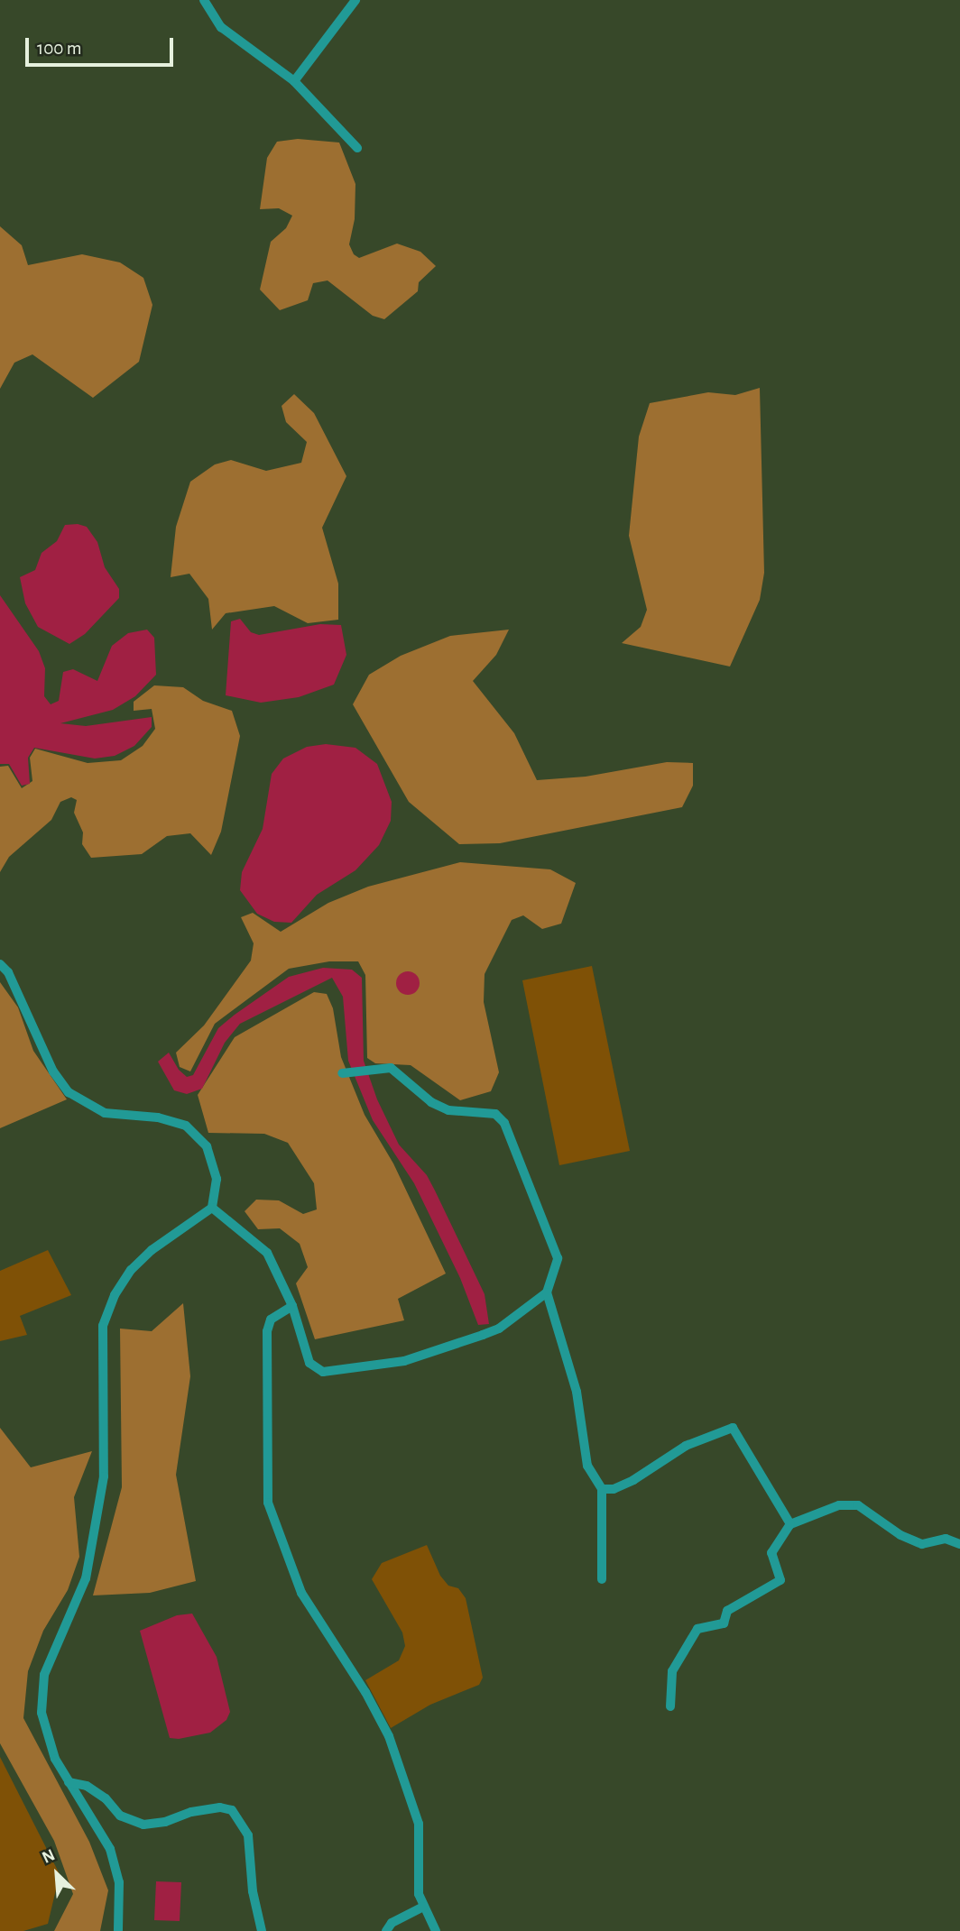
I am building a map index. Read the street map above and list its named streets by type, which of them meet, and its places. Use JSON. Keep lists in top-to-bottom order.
{
  "scale_bar": "100 m",
  "north": "top left"
}
